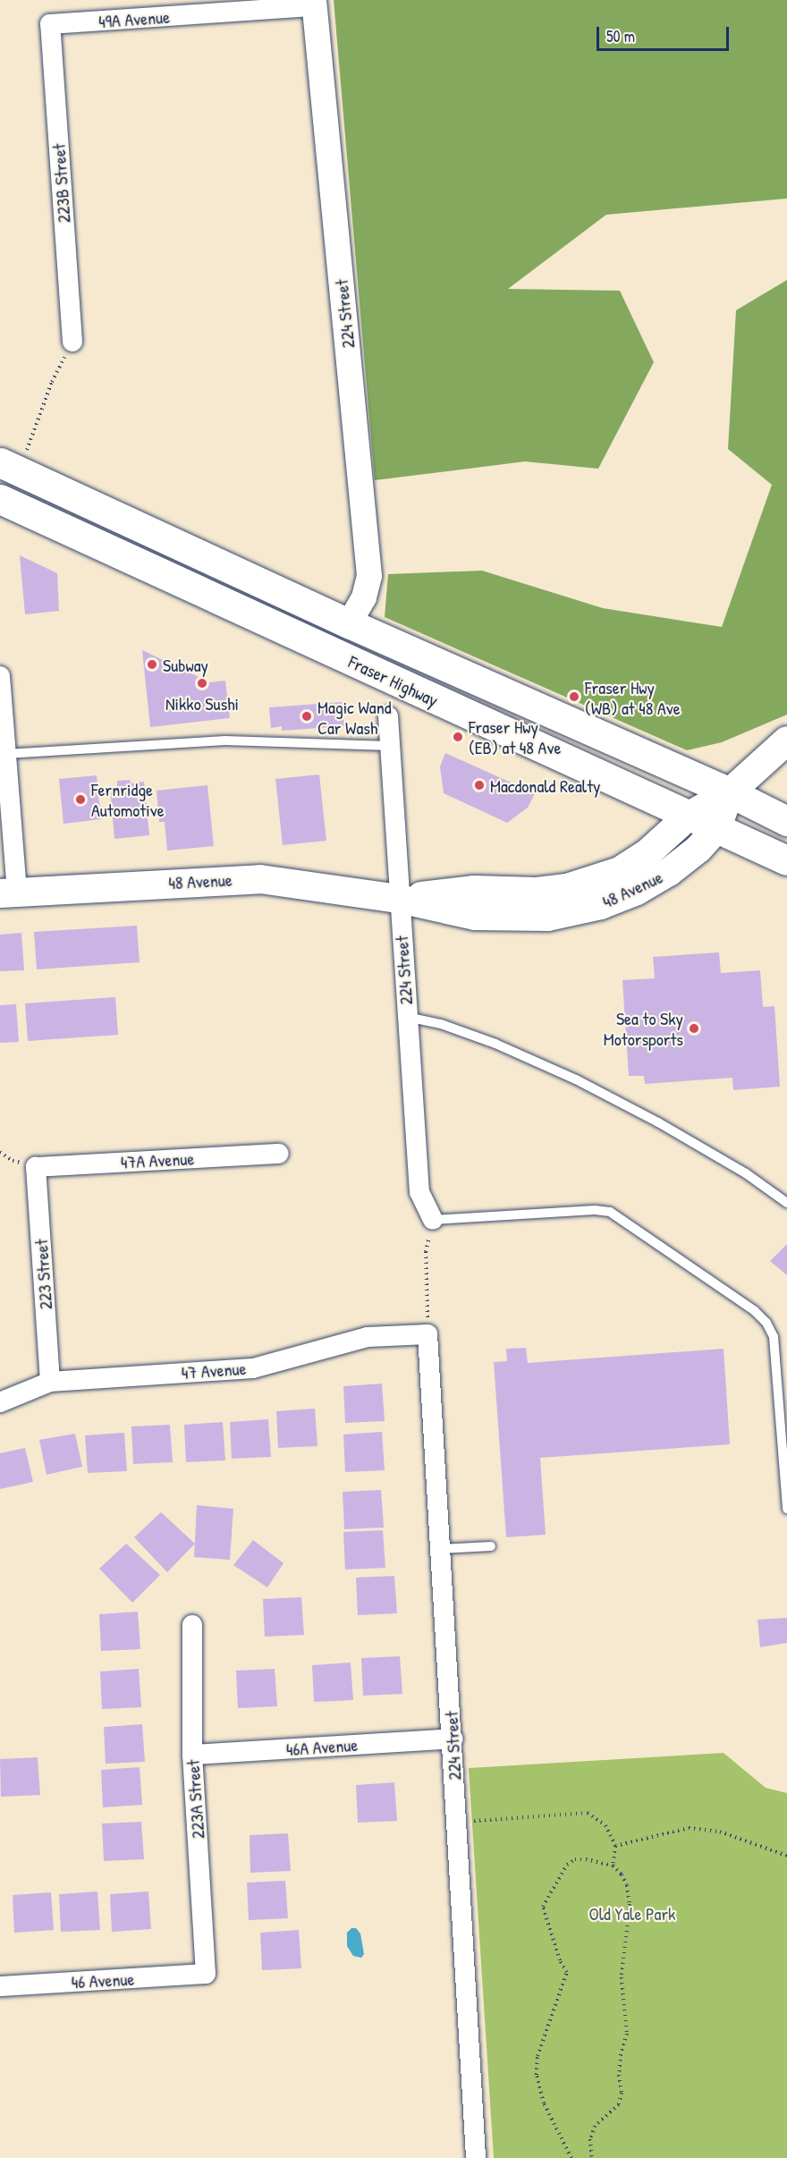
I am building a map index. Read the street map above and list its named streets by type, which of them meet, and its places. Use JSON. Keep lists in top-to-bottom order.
{
  "streets": {
    "main road": ["Fraser Highway", "48 Avenue"],
    "street": [
      "49A Avenue",
      "223B Street",
      "224 Street",
      "47A Avenue",
      "223 Street",
      "47 Avenue",
      "46A Avenue",
      "223A Street",
      "46 Avenue"
    ]
  },
  "crossings": [
    ["49A Avenue", "223B Street"],
    ["49A Avenue", "224 Street"],
    ["224 Street", "Fraser Highway"],
    ["224 Street", "48 Avenue"],
    ["224 Street", "47 Avenue"],
    ["224 Street", "46A Avenue"],
    ["Fraser Highway", "48 Avenue"],
    ["47A Avenue", "223 Street"],
    ["223 Street", "47 Avenue"],
    ["46A Avenue", "223A Street"],
    ["223A Street", "46 Avenue"]
  ],
  "parks": ["Old Yale Park"],
  "places": [
    "Subway",
    "Nikko Sushi",
    "Fraser Hwy (WB) at 48 Ave",
    "Magic Wand Car Wash",
    "Fraser Hwy (EB) at 48 Ave",
    "Macdonald Realty",
    "Fernridge Automotive",
    "Sea to Sky Motorsports"
  ],
  "scale_bar": "50 m"
}
